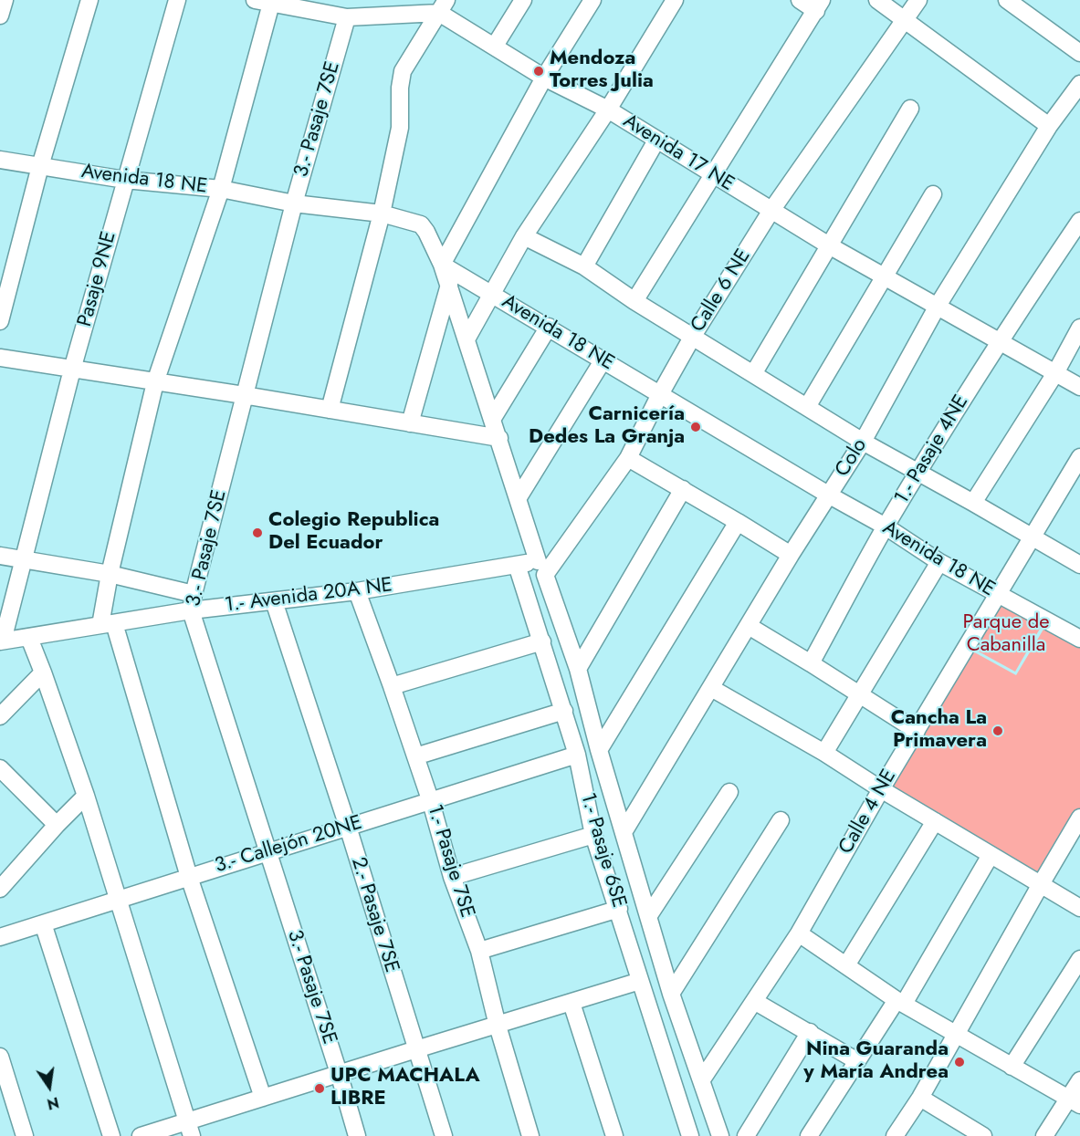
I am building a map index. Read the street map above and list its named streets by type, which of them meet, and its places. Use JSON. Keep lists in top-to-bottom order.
{
  "streets": {
    "street": [
      "3.- Pasaje 7SE",
      "Avenida 17 NE",
      "Avenida 18 NE",
      "Pasaje 9NE",
      "Calle 6 NE",
      "1.- Pasaje 4NE",
      "Colo",
      "1.- Avenida 20A NE",
      "Calle 4 NE",
      "3.- Callejón 20NE",
      "1.- Pasaje 6SE",
      "1.- Pasaje 7SE",
      "2.- Pasaje 7SE"
    ]
  },
  "crossings": [
    ["3.- Pasaje 7SE", "Avenida 18 NE"],
    ["3.- Pasaje 7SE", "1.- Avenida 20A NE"],
    ["3.- Pasaje 7SE", "3.- Callejón 20NE"],
    ["Avenida 17 NE", "Calle 6 NE"],
    ["Avenida 17 NE", "1.- Pasaje 4NE"],
    ["Avenida 17 NE", "Colo"],
    ["Avenida 18 NE", "Pasaje 9NE"],
    ["Avenida 18 NE", "Calle 6 NE"],
    ["Avenida 18 NE", "1.- Pasaje 4NE"],
    ["Avenida 18 NE", "Colo"],
    ["Avenida 18 NE", "Calle 4 NE"],
    ["Pasaje 9NE", "1.- Avenida 20A NE"],
    ["Calle 6 NE", "1.- Avenida 20A NE"],
    ["1.- Avenida 20A NE", "1.- Pasaje 6SE"],
    ["1.- Avenida 20A NE", "1.- Pasaje 7SE"],
    ["1.- Avenida 20A NE", "2.- Pasaje 7SE"],
    ["3.- Callejón 20NE", "1.- Pasaje 6SE"],
    ["3.- Callejón 20NE", "1.- Pasaje 7SE"],
    ["3.- Callejón 20NE", "2.- Pasaje 7SE"]
  ],
  "parks": ["Parque de Cabanilla"],
  "places": [
    "Mendoza Torres Julia",
    "Carnicería Dedes La Granja",
    "Colegio Republica Del Ecuador",
    "Cancha La Primavera",
    "Nina Guaranda y María Andrea",
    "UPC MACHALA LIBRE"
  ],
  "north": "bottom"
}
